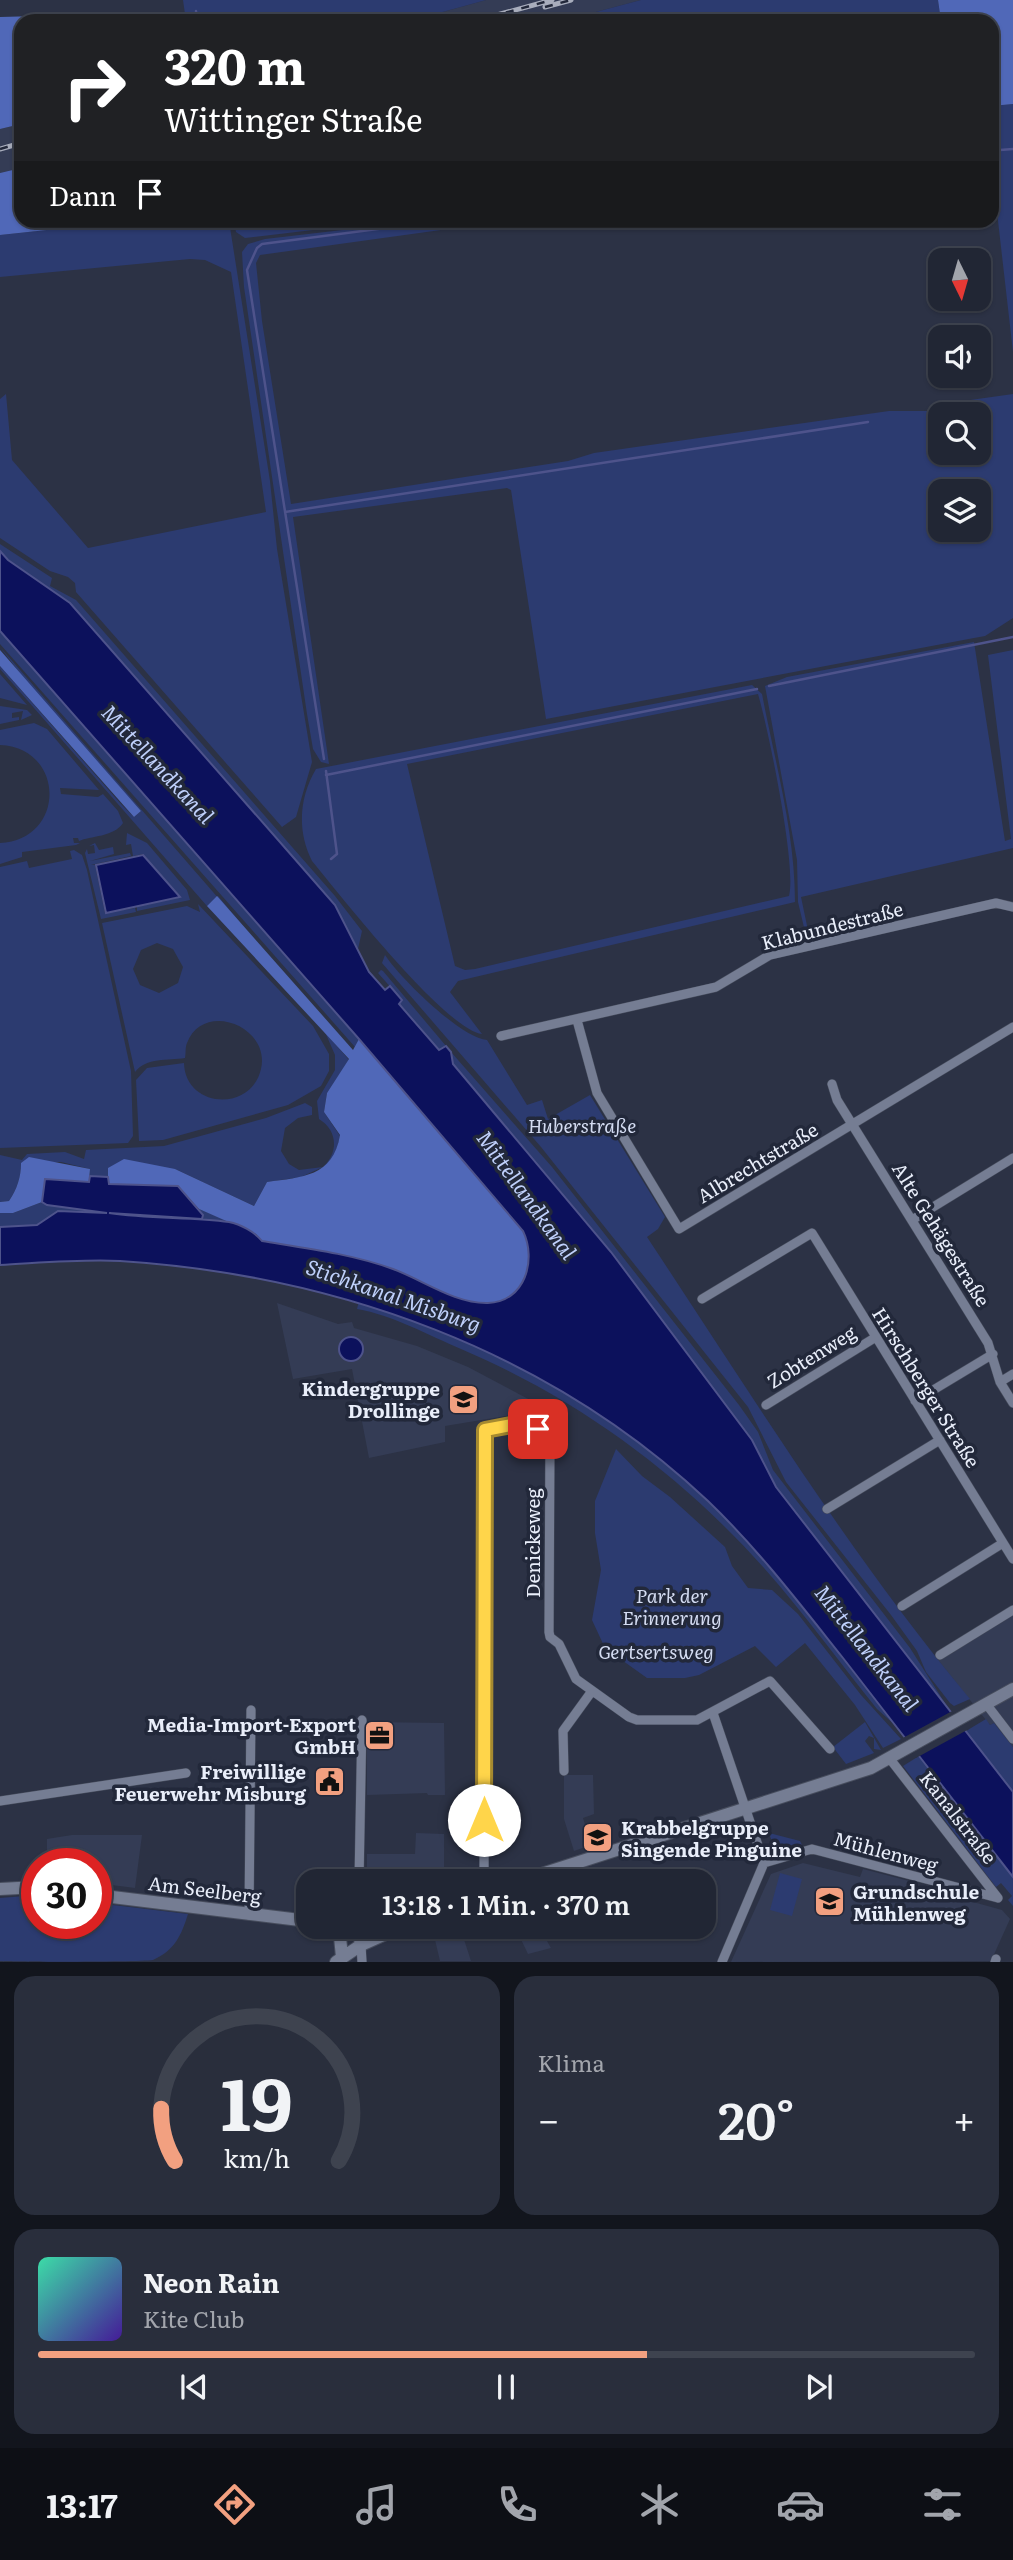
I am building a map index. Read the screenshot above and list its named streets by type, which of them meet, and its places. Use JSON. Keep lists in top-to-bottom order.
{
  "streets": {
    "main road": ["Am Seelberg"],
    "street": [
      "Klabundestraße",
      "Albrechtstraße",
      "Alte Gehägestraße",
      "Zobtenweg",
      "Hirschberger Straße",
      "Denickeweg",
      "Kanalstraße",
      "Mühlenweg"
    ]
  },
  "crossings": [
    ["Klabundestraße", "Albrechtstraße"],
    ["Albrechtstraße", "Alte Gehägestraße"],
    ["Zobtenweg", "Hirschberger Straße"],
    ["Kanalstraße", "Mühlenweg"]
  ],
  "water": ["Mittellandkanal", "Stichkanal Misburg"],
  "parks": ["Huberstraße", "Park der Erinnerung", "Gertsertsweg"],
  "places": {
    "school or university": ["Kindergruppe Drollinge", "Krabbelgruppe Singende Pinguine", "Grundschule Mühlenweg"],
    "office": ["Media-Import-Export GmbH"],
    "public building": ["Freiwillige Feuerwehr Misburg"]
  },
  "north": "bottom",
  "page": {
    "turn": ["320 m", "Wittinger Straße"],
    "then": "Dann",
    "limit": "30",
    "trip": "13:18 · 1 Min. · 370 m",
    "tile": "Klima",
    "heat": ["−", "20°", "+"],
    "song": ["Neon Rain", "Kite Club"],
    "tabs": "13:17",
    "gauge": ["19", "km/h"]
  }
}
